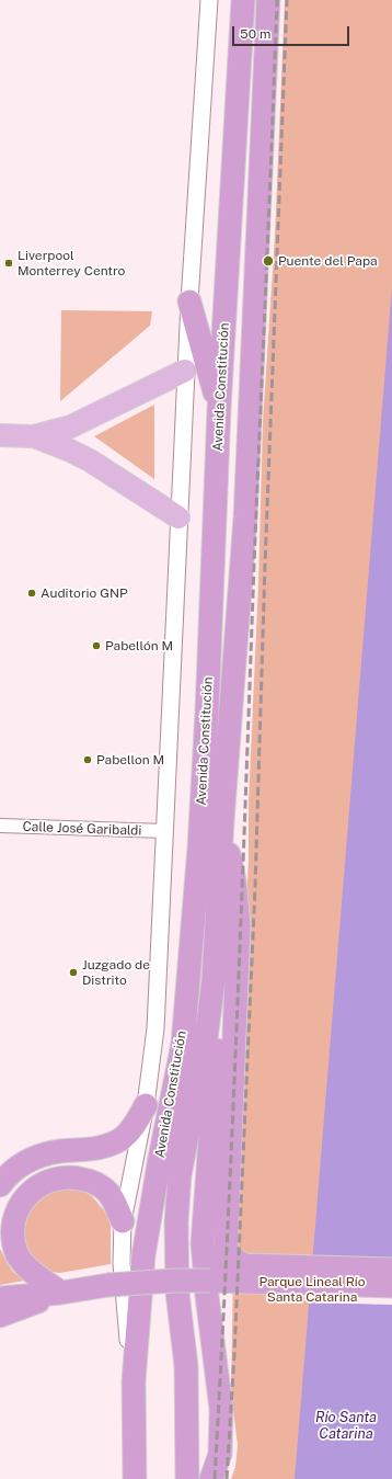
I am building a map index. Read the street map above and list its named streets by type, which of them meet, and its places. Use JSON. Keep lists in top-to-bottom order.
{
  "streets": {
    "highway": ["Avenida Constitución"],
    "street": ["Calle José Garibaldi"]
  },
  "water": ["Río Santa Catarina"],
  "parks": ["Parque Lineal Río Santa Catarina"],
  "places": [
    "Puente del Papa",
    "Liverpool Monterrey Centro",
    "Auditorio GNP",
    "Pabellón M",
    "Pabellon M",
    "Juzgado de Distrito"
  ],
  "scale_bar": "50 m"
}
